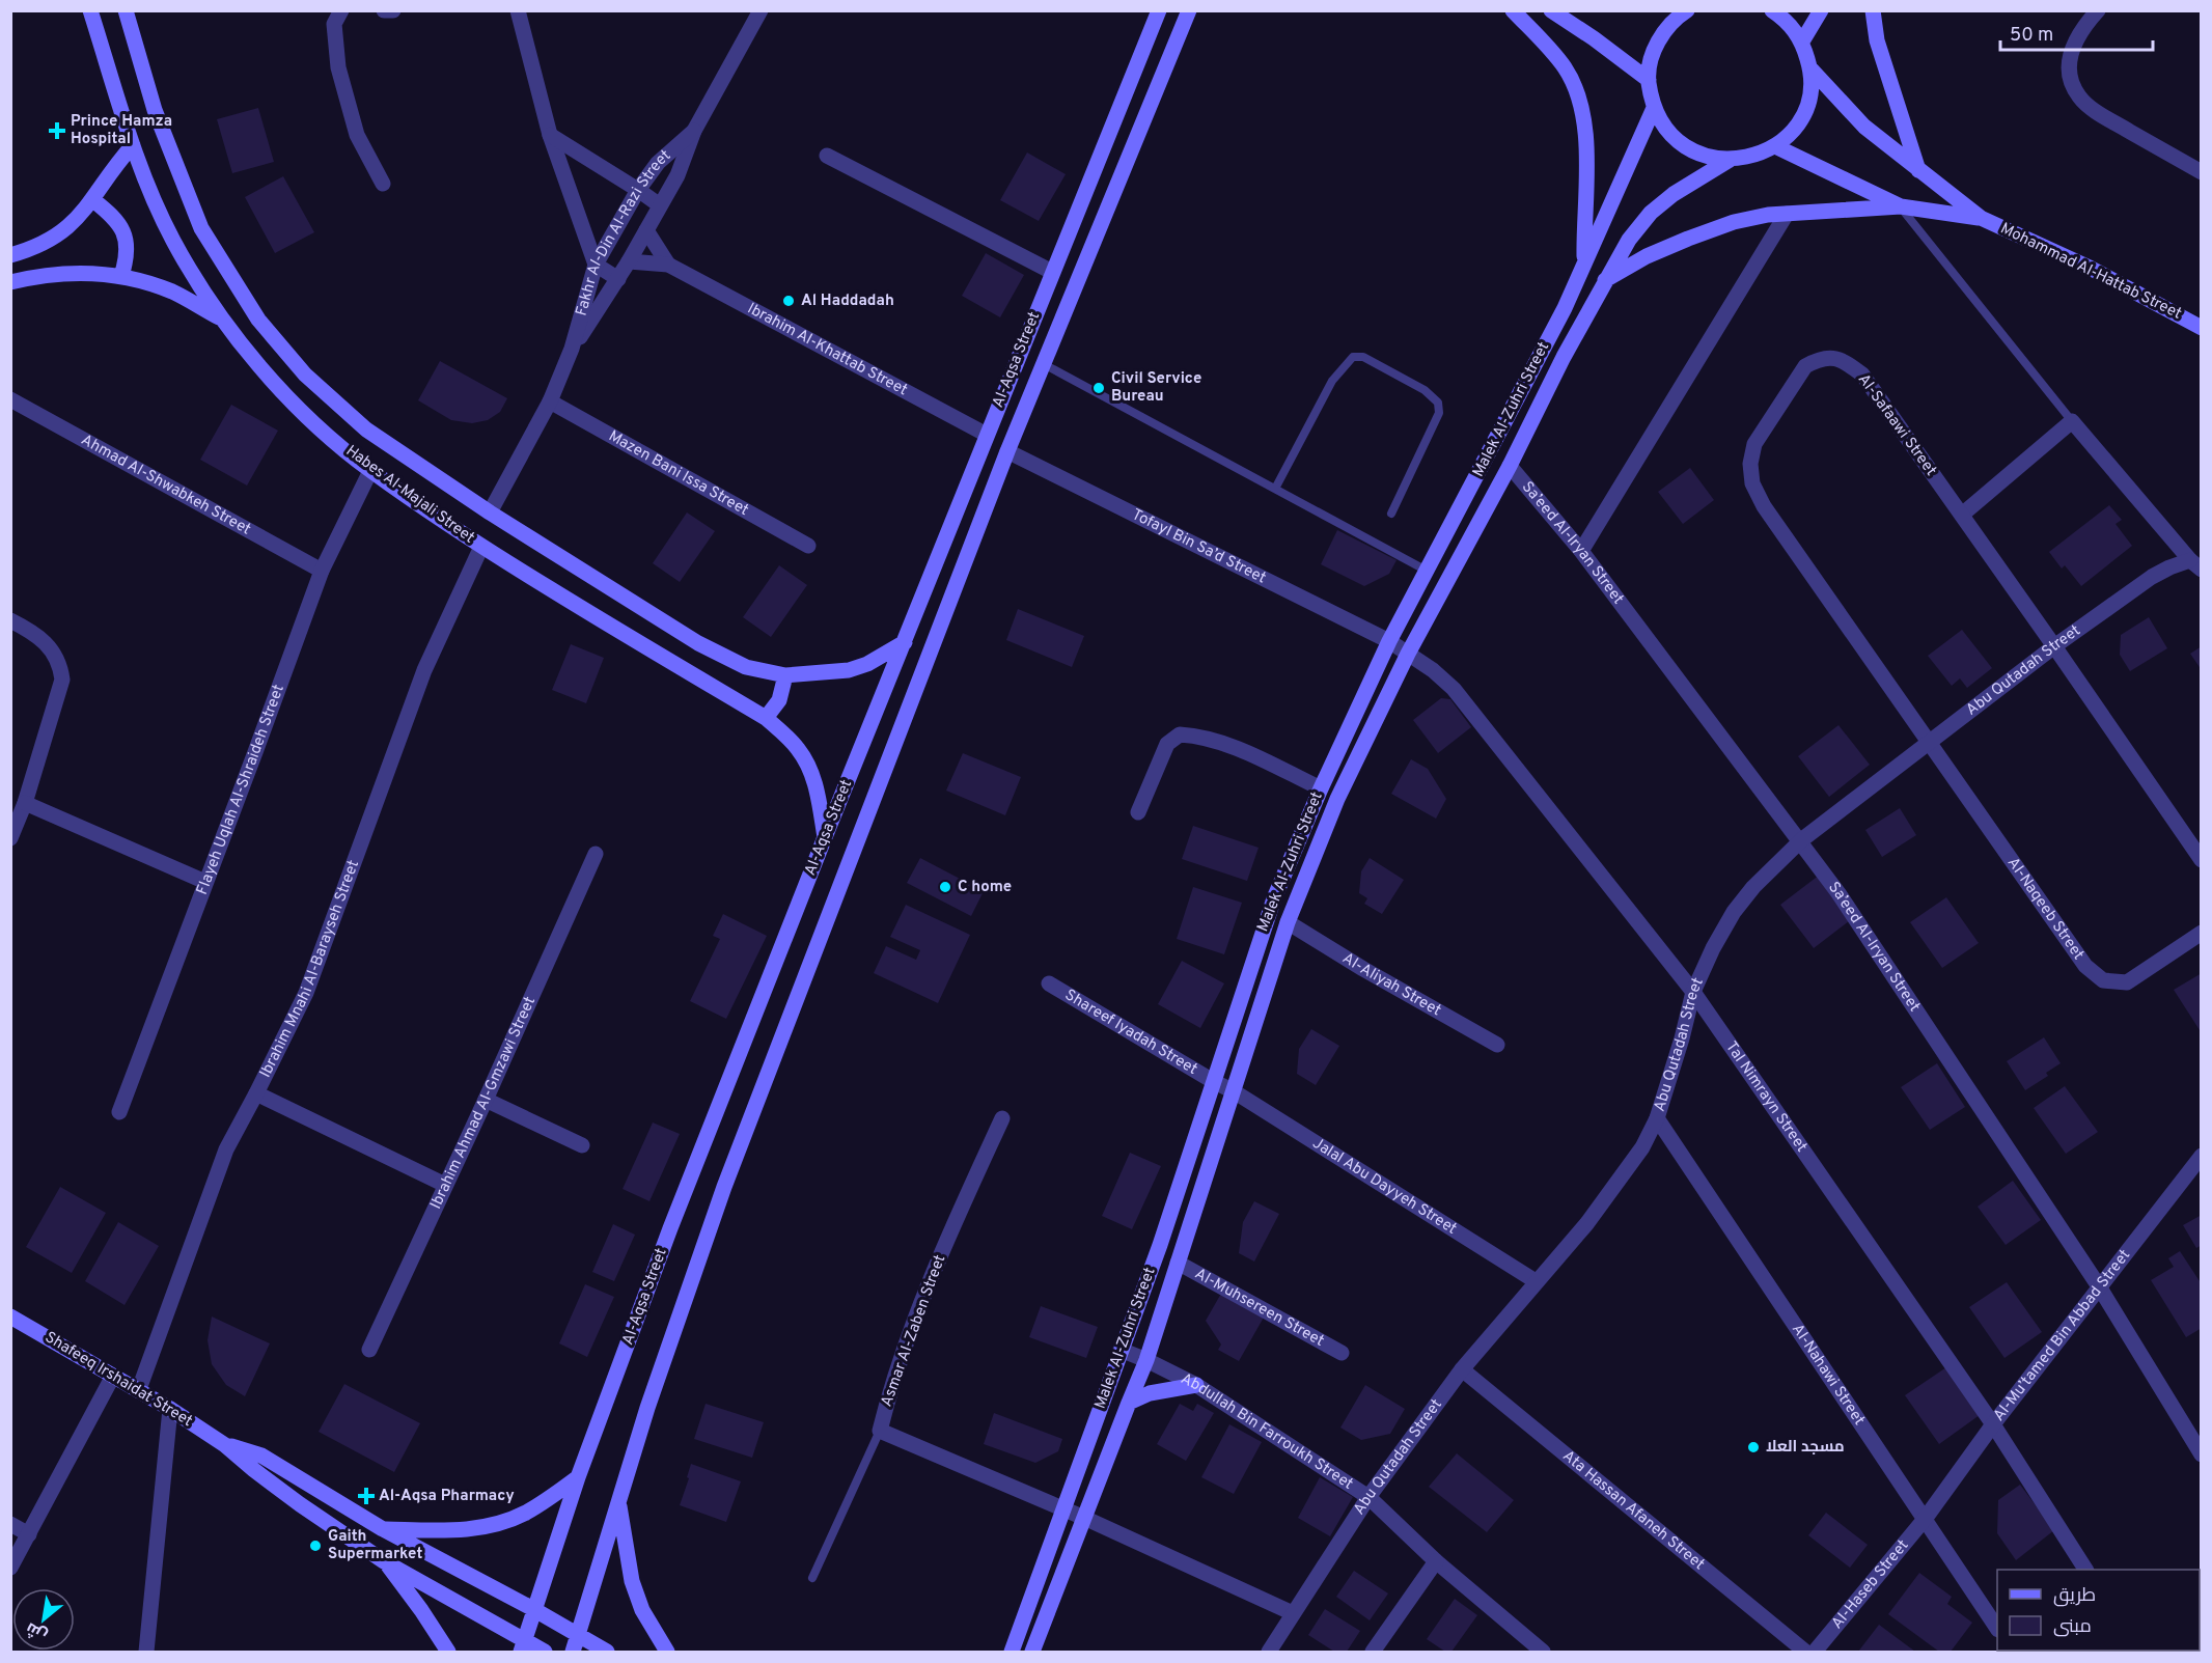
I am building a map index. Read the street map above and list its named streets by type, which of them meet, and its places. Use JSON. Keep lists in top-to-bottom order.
{
  "streets": {
    "street": [
      "Fakhr Al-Din Al-Razi Street",
      "Mohammad Al-Hattab Street",
      "Ibrahim Al-Khattab Street",
      "Al-Aqsa Street",
      "Malek Al-Zuhri Street",
      "Al-Safaawi Street",
      "Mazen Bani Issa Street",
      "Ahmad Al-Shwabkeh Street",
      "Habes Al-Majali Street",
      "Sa’eed Al-Iryan Street",
      "Tofayl Bin Sa’d Street",
      "Abu Qutadah Street",
      "Flayeh Uqlah Al-Shraideh Street",
      "Al-Naqeeb Street",
      "Ibrahim Mnahi Al-Barayseh Street",
      "Al-Aliyah Street",
      "Shareef Iyadah Street",
      "Tal Nimrayn Street",
      "Ibrahim Ahmad Al-Gmzawi Street",
      "Jalal Abu Dayyeh Street",
      "Al-Muhsereen Street",
      "Asmar Al-Zaben Street",
      "Al-Mu’tamed Bin Abbad Street",
      "Al-Nahawi Street",
      "Shafeeq Irshaidat Street",
      "Abdullah Bin Farroukh Street",
      "Ata Hassan Afaneh Street",
      "Al-Haseb Street"
    ]
  },
  "crossings": [
    ["Fakhr Al-Din Al-Razi Street", "Ibrahim Al-Khattab Street"],
    ["Fakhr Al-Din Al-Razi Street", "Mazen Bani Issa Street"],
    ["Fakhr Al-Din Al-Razi Street", "Habes Al-Majali Street"],
    ["Ibrahim Al-Khattab Street", "Al-Aqsa Street"],
    ["Al-Aqsa Street", "Habes Al-Majali Street"],
    ["Al-Aqsa Street", "Tofayl Bin Sa’d Street"],
    ["Al-Aqsa Street", "Shafeeq Irshaidat Street"],
    ["Malek Al-Zuhri Street", "Sa’eed Al-Iryan Street"],
    ["Malek Al-Zuhri Street", "Tofayl Bin Sa’d Street"],
    ["Malek Al-Zuhri Street", "Al-Aliyah Street"],
    ["Malek Al-Zuhri Street", "Shareef Iyadah Street"],
    ["Malek Al-Zuhri Street", "Tal Nimrayn Street"],
    ["Malek Al-Zuhri Street", "Jalal Abu Dayyeh Street"],
    ["Malek Al-Zuhri Street", "Al-Muhsereen Street"],
    ["Malek Al-Zuhri Street", "Abdullah Bin Farroukh Street"],
    ["Al-Safaawi Street", "Abu Qutadah Street"],
    ["Al-Safaawi Street", "Al-Naqeeb Street"],
    ["Ahmad Al-Shwabkeh Street", "Flayeh Uqlah Al-Shraideh Street"],
    ["Habes Al-Majali Street", "Flayeh Uqlah Al-Shraideh Street"],
    ["Habes Al-Majali Street", "Ibrahim Mnahi Al-Barayseh Street"],
    ["Sa’eed Al-Iryan Street", "Abu Qutadah Street"],
    ["Sa’eed Al-Iryan Street", "Al-Mu’tamed Bin Abbad Street"],
    ["Tofayl Bin Sa’d Street", "Tal Nimrayn Street"],
    ["Abu Qutadah Street", "Al-Naqeeb Street"],
    ["Abu Qutadah Street", "Tal Nimrayn Street"],
    ["Abu Qutadah Street", "Jalal Abu Dayyeh Street"],
    ["Abu Qutadah Street", "Al-Nahawi Street"],
    ["Abu Qutadah Street", "Abdullah Bin Farroukh Street"],
    ["Abu Qutadah Street", "Ata Hassan Afaneh Street"],
    ["Ibrahim Mnahi Al-Barayseh Street", "Shafeeq Irshaidat Street"],
    ["Shareef Iyadah Street", "Jalal Abu Dayyeh Street"],
    ["Tal Nimrayn Street", "Al-Mu’tamed Bin Abbad Street"],
    ["Al-Mu’tamed Bin Abbad Street", "Al-Nahawi Street"],
    ["Al-Mu’tamed Bin Abbad Street", "Al-Haseb Street"],
    ["Al-Nahawi Street", "Al-Haseb Street"]
  ],
  "places": {
    "health": ["Prince Hamza Hospital", "Al-Aqsa Pharmacy"],
    "other": [
      "Al Haddadah",
      "Civil Service Bureau",
      "C home",
      "مسجد العلا",
      "Gaith Supermarket"
    ]
  },
  "legend": ["طريق", "مبنى"],
  "scale_bar": "50 m",
  "north": "bottom left"
}
